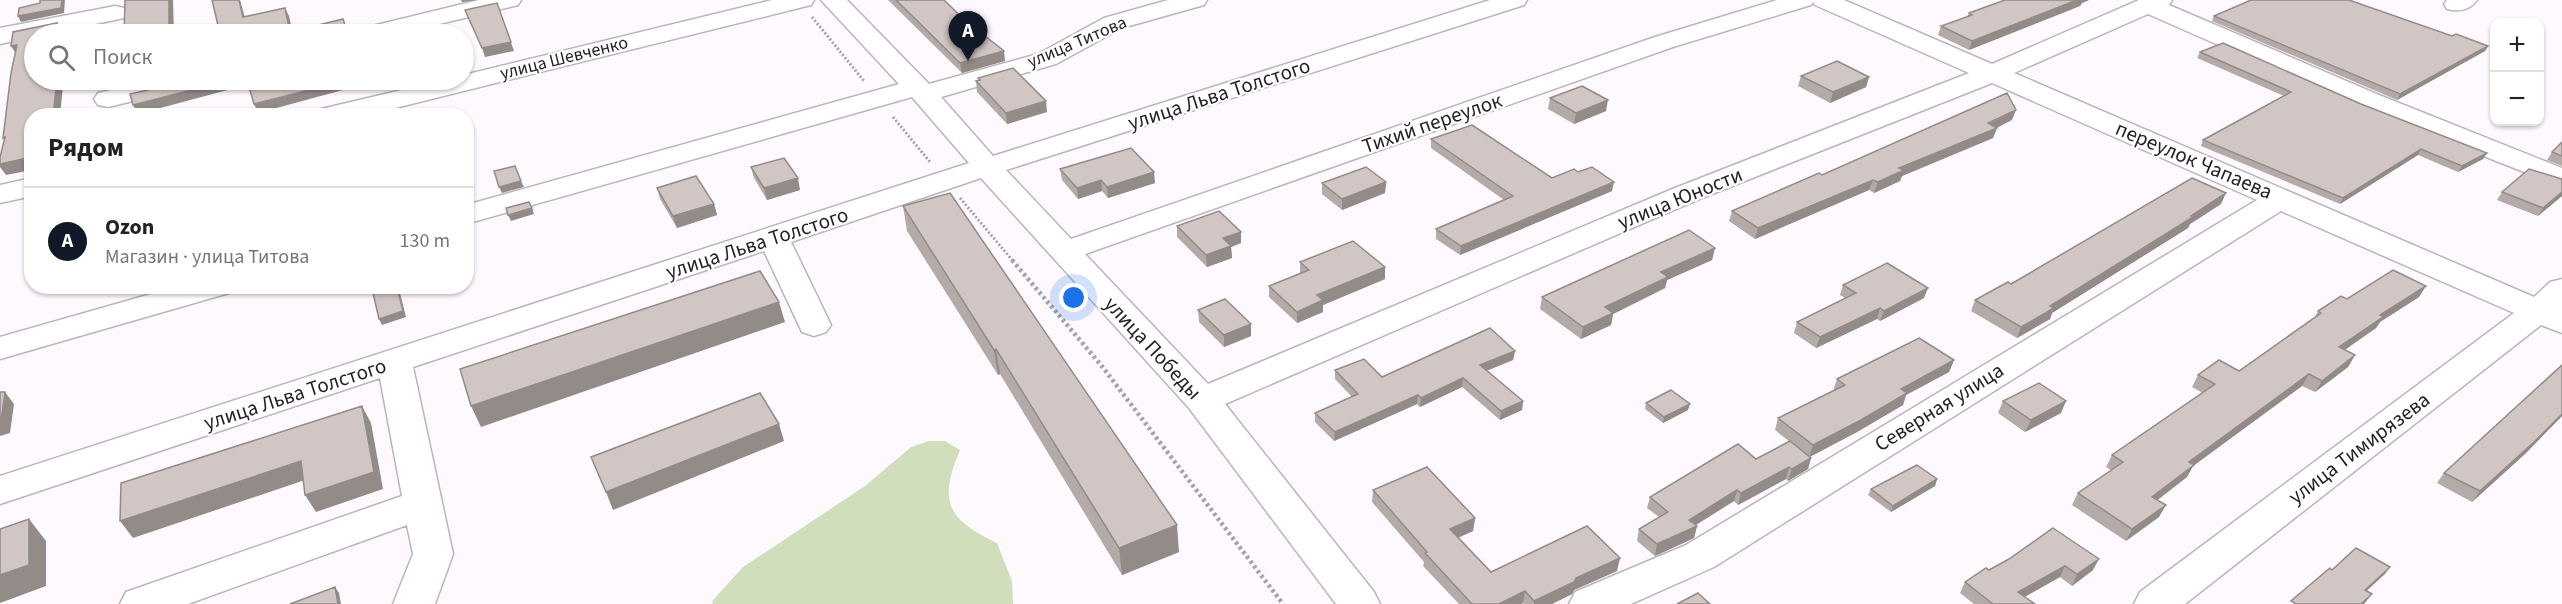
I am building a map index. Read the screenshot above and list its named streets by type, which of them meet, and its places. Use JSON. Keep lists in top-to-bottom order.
{
  "streets": {
    "street": [
      "улица Титова",
      "улица Шевченко",
      "улица Льва Толстого",
      "Тихий переулок",
      "переулок Чапаева",
      "улица Юности",
      "улица Победы",
      "Северная улица",
      "улица Тимирязева"
    ]
  },
  "crossings": [
    ["улица Титова", "улица Победы"],
    ["улица Льва Толстого", "улица Победы"],
    ["Тихий переулок", "улица Победы"],
    ["переулок Чапаева", "улица Юности"],
    ["переулок Чапаева", "Северная улица"],
    ["переулок Чапаева", "улица Тимирязева"],
    ["улица Юности", "улица Победы"]
  ],
  "page": {
    "pins": "A",
    "map_buttons": ["+", "−"],
    "search": "Поиск",
    "heading": "Рядом",
    "list": [
      {
        "mark": "A",
        "name": "Ozon",
        "note": "Магазин · улица Титова",
        "value": "130 m"
      }
    ]
  }
}
